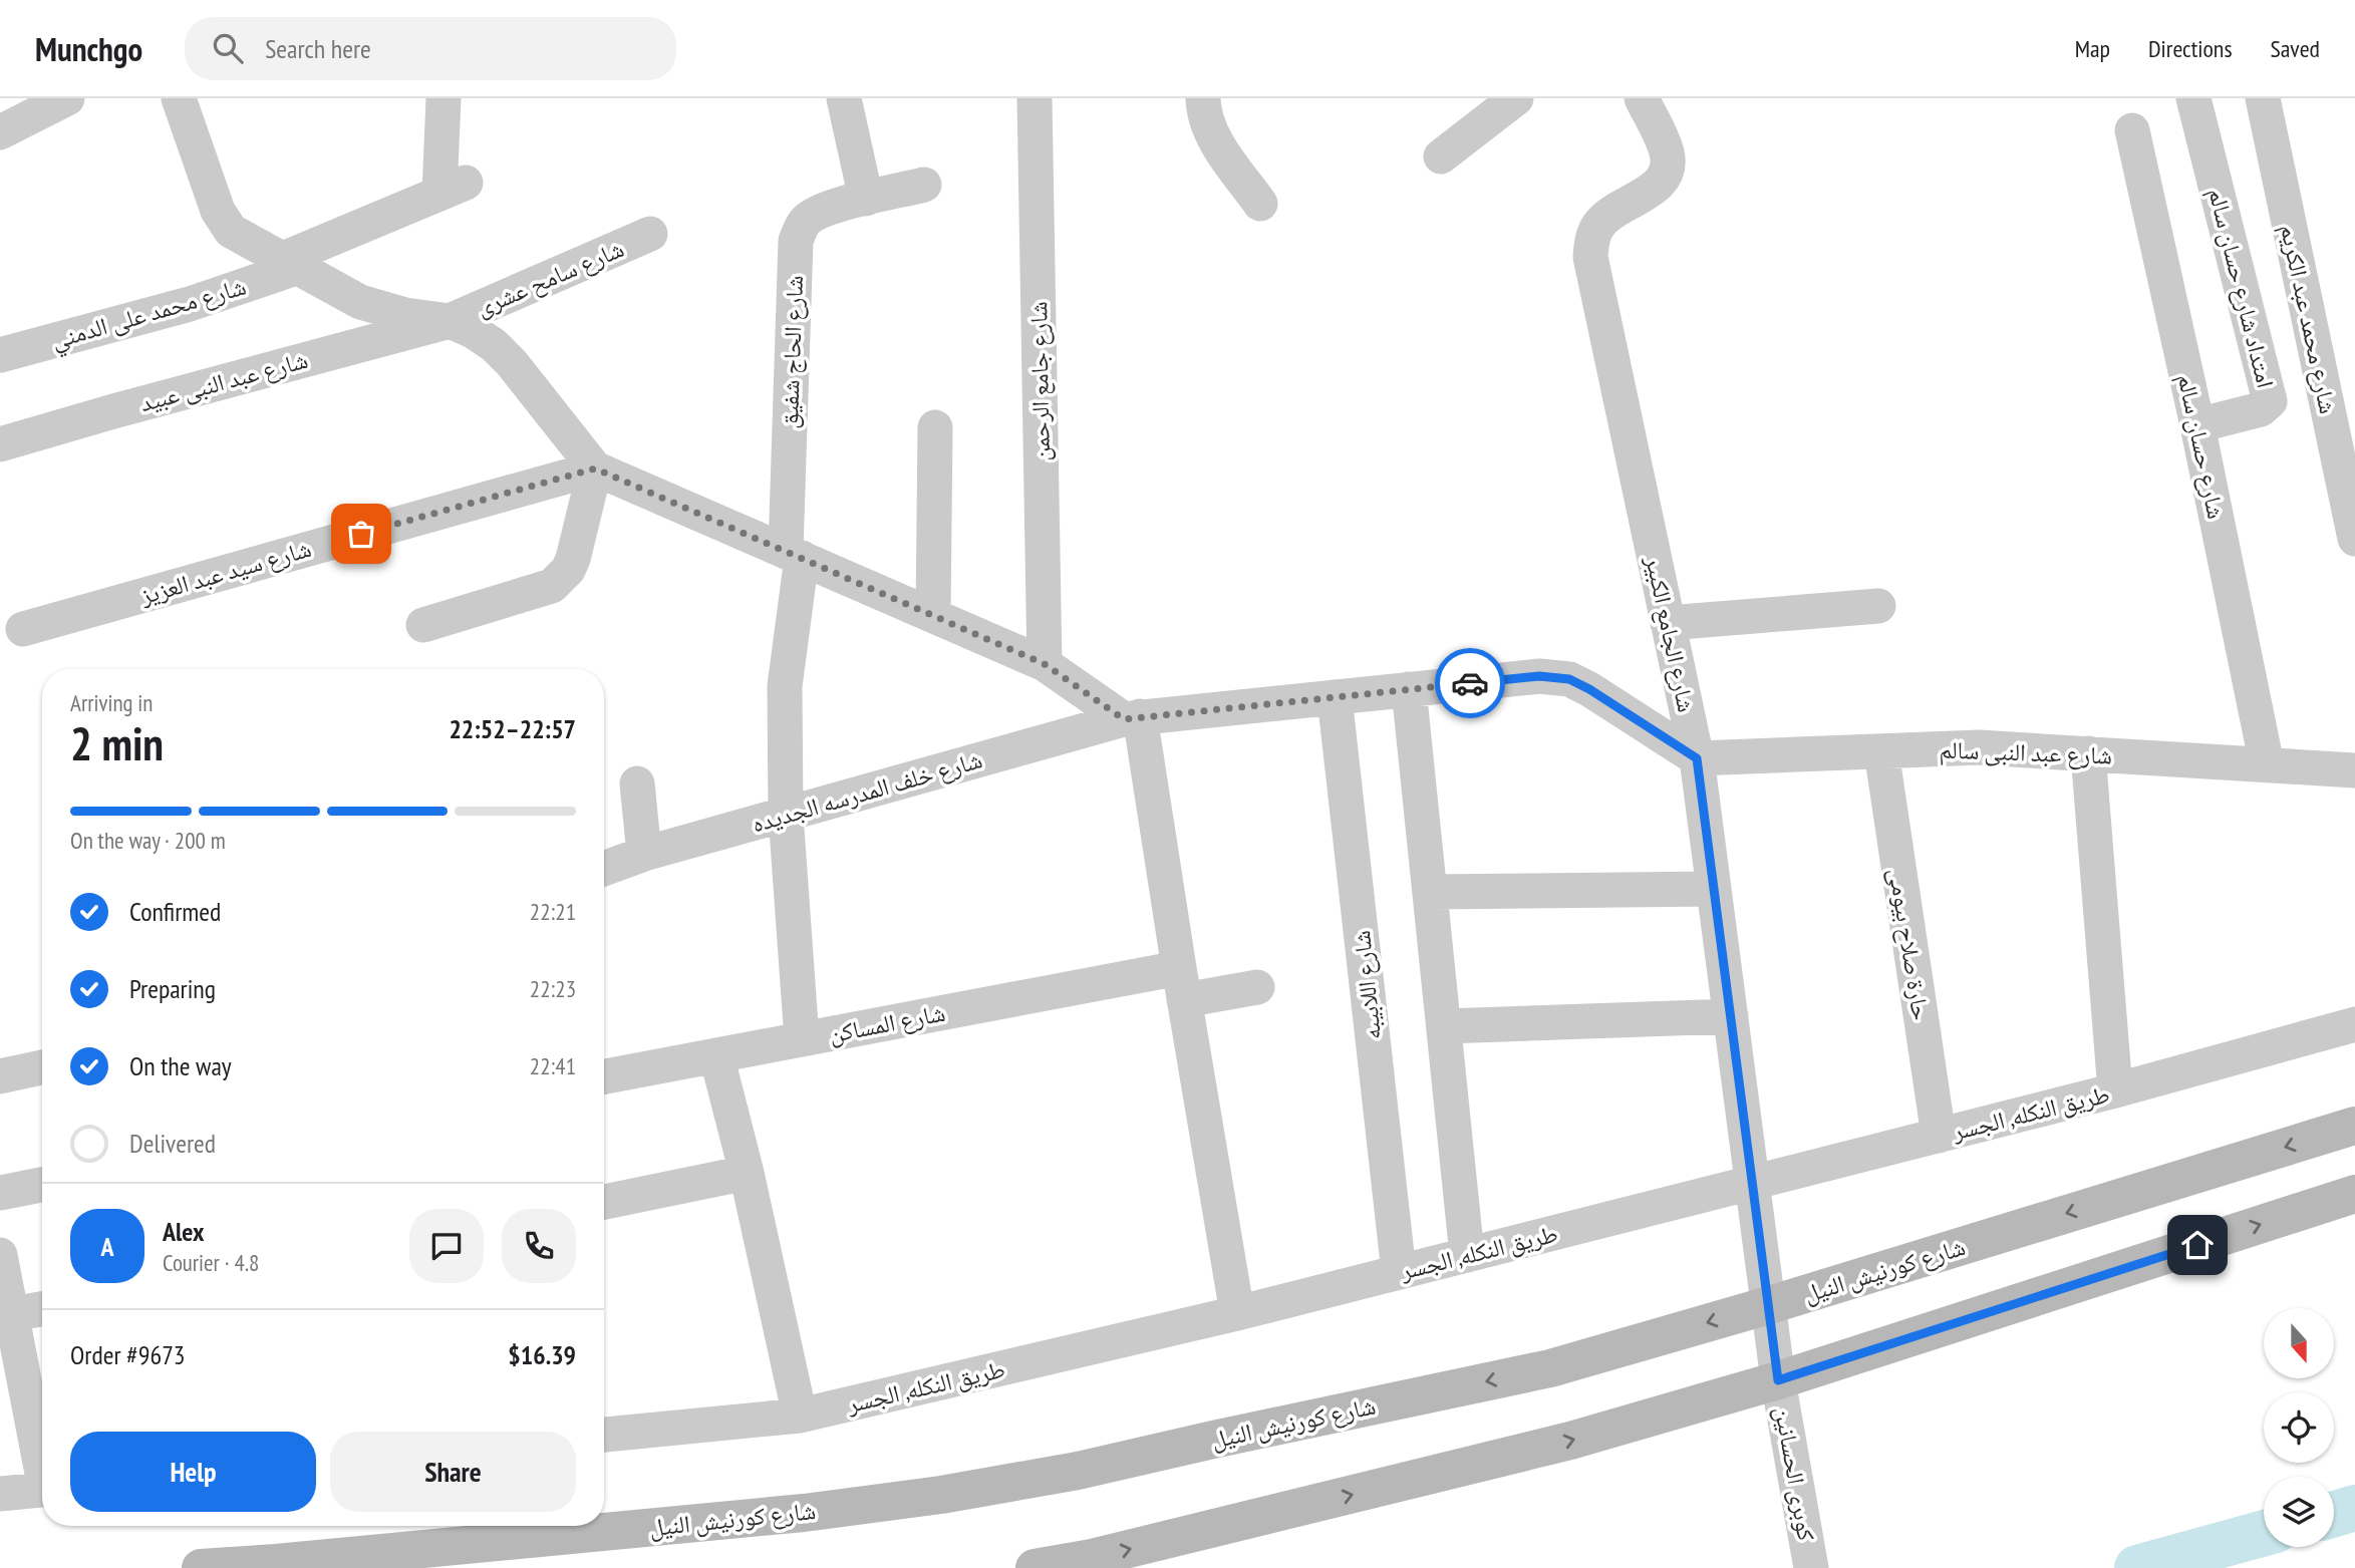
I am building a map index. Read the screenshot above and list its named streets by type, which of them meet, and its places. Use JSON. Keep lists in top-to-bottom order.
{
  "streets": {
    "main road": ["شارع كورنيش النيل"],
    "street": [
      "شارع سامح عشرى",
      "امتداد شارع حسان سالم",
      "شارع محمد على الدمني",
      "شارع محمد عبد الكريم",
      "شارع الحاج شفيق",
      "شارع عبد النبى عبيد",
      "شارع جامع الرحمن",
      "شارع حسان سالم",
      "شارع سيد عبد العزيز",
      "شارع الجامع الكبير",
      "شارع عبد النبى سالم",
      "شارع خلف المدرسه الجديده",
      "حارة صلاح بيومى",
      "شارع اللابيبه",
      "شارع المساكن",
      "طريق النكله, الجسر",
      "كوبرى الحسانين"
    ]
  },
  "crossings": [
    ["شارع سامح عشرى", "شارع عبد النبى عبيد"],
    ["امتداد شارع حسان سالم", "شارع حسان سالم"],
    ["شارع الحاج شفيق", "شارع خلف المدرسه الجديده"],
    ["شارع الحاج شفيق", "شارع المساكن"],
    ["شارع حسان سالم", "شارع عبد النبى سالم"],
    ["شارع الجامع الكبير", "شارع عبد النبى سالم"],
    ["شارع الجامع الكبير", "شارع خلف المدرسه الجديده"],
    ["شارع الجامع الكبير", "طريق النكله, الجسر"],
    ["شارع الجامع الكبير", "شارع كورنيش النيل"],
    ["شارع الجامع الكبير", "كوبرى الحسانين"],
    ["شارع عبد النبى سالم", "شارع خلف المدرسه الجديده"],
    ["شارع عبد النبى سالم", "حارة صلاح بيومى"],
    ["شارع خلف المدرسه الجديده", "شارع اللابيبه"],
    ["حارة صلاح بيومى", "طريق النكله, الجسر"],
    ["شارع اللابيبه", "طريق النكله, الجسر"]
  ],
  "north": "bottom",
  "page": {
    "header": "Munchgo",
    "search": "Search here",
    "nav": ["Map", "Directions", "Saved"],
    "heading": ["2 min", "Arriving in", "22:52–22:57"],
    "panel": [
      "Alex",
      "Courier · 4.8",
      "Order #9673",
      "$16.39"
    ],
    "bar": "On the way · 200 m",
    "list": [
      ["Confirmed", "22:21"],
      ["Preparing", "22:23"],
      ["On the way", "22:41"],
      "Delivered"
    ],
    "round": "A",
    "buttons": ["Help", "Share"]
  }
}
